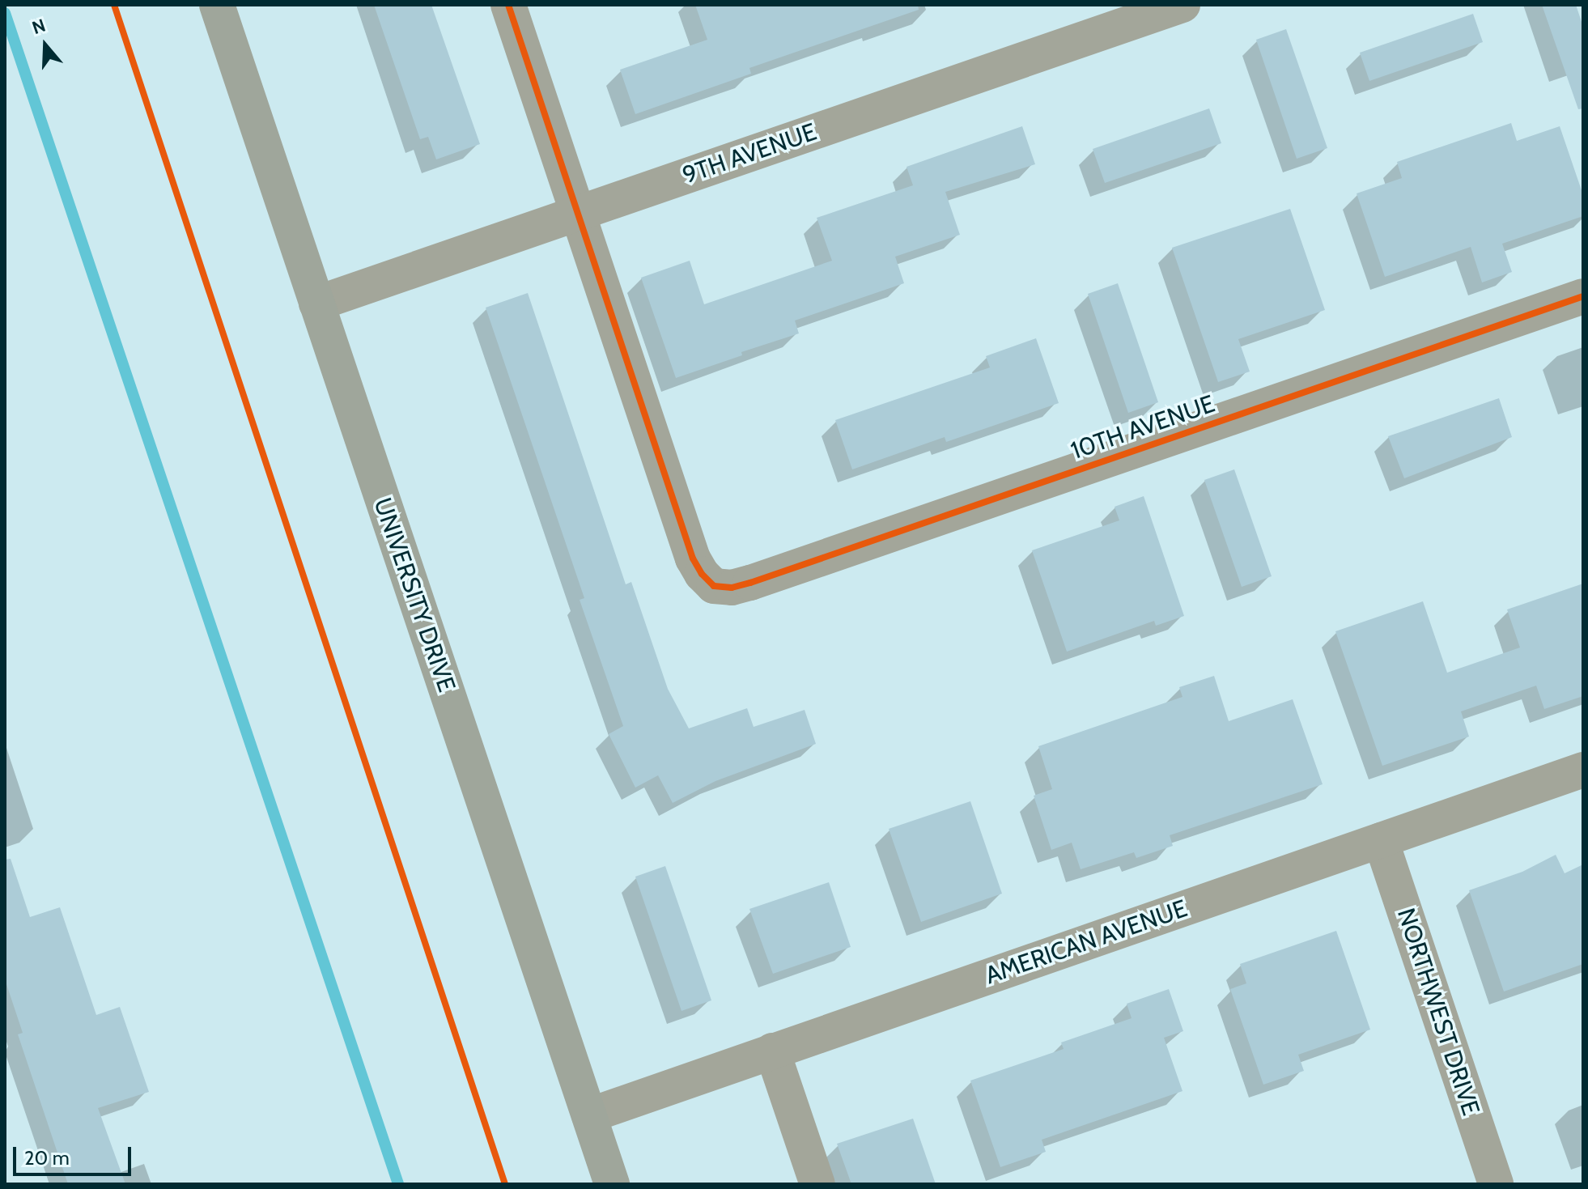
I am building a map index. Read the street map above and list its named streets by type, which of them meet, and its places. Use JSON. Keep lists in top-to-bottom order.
{
  "streets": {
    "main road": ["UNIVERSITY DRIVE"],
    "street": [
      "9TH AVENUE",
      "10TH AVENUE",
      "AMERICAN AVENUE",
      "NORTHWEST DRIVE"
    ]
  },
  "crossings": [
    ["9TH AVENUE", "10TH AVENUE"],
    ["9TH AVENUE", "UNIVERSITY DRIVE"],
    ["UNIVERSITY DRIVE", "AMERICAN AVENUE"],
    ["AMERICAN AVENUE", "NORTHWEST DRIVE"]
  ],
  "scale_bar": "20 m",
  "north": "top"
}
